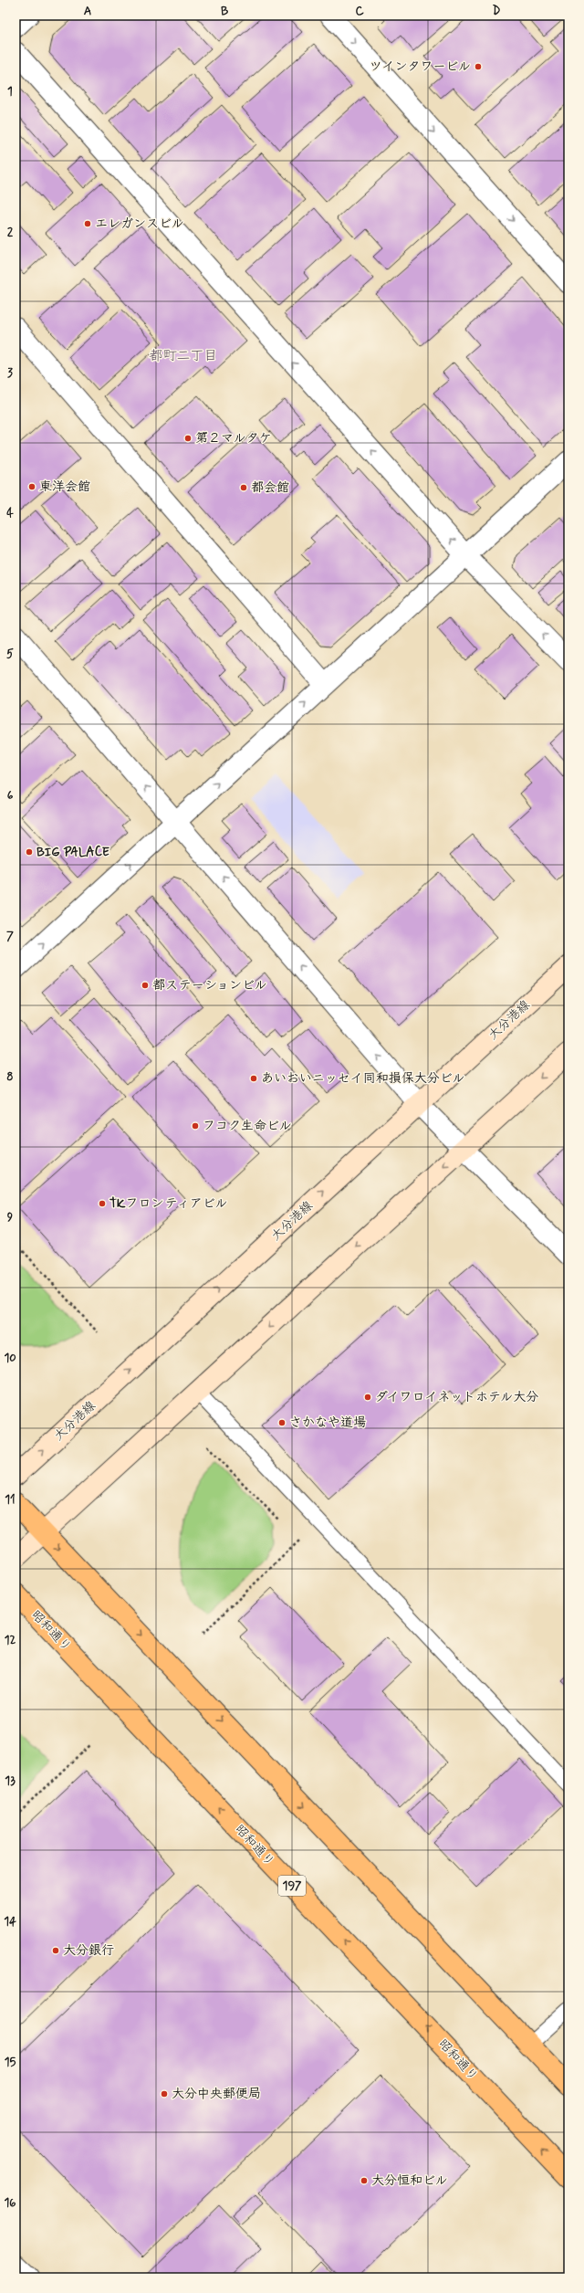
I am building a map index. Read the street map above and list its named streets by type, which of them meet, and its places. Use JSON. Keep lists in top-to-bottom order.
{
  "streets": {
    "highway": ["昭和通り", "197"],
    "main road": ["大分港線"]
  },
  "districts": ["都町二丁目"],
  "places": [
    "ツインタワービル",
    "エレガンスビル",
    "第２マルタケ",
    "東洋会館",
    "都会館",
    "BIG PALACE",
    "都ステーションビル",
    "あいおいニッセイ同和損保大分ビル",
    "フコク生命ビル",
    "TKフロンティアビル",
    "ダイワロイネットホテル大分",
    "さかなや道場",
    "大分銀行",
    "大分中央郵便局",
    "大分恒和ビル"
  ],
  "grid": {
    "columns": [
      "A",
      "B",
      "C",
      "D"
    ],
    "rows": [
      "1",
      "2",
      "3",
      "4",
      "5",
      "6",
      "7",
      "8",
      "9",
      "10",
      "11",
      "12",
      "13",
      "14",
      "15",
      "16"
    ]
  }
}
